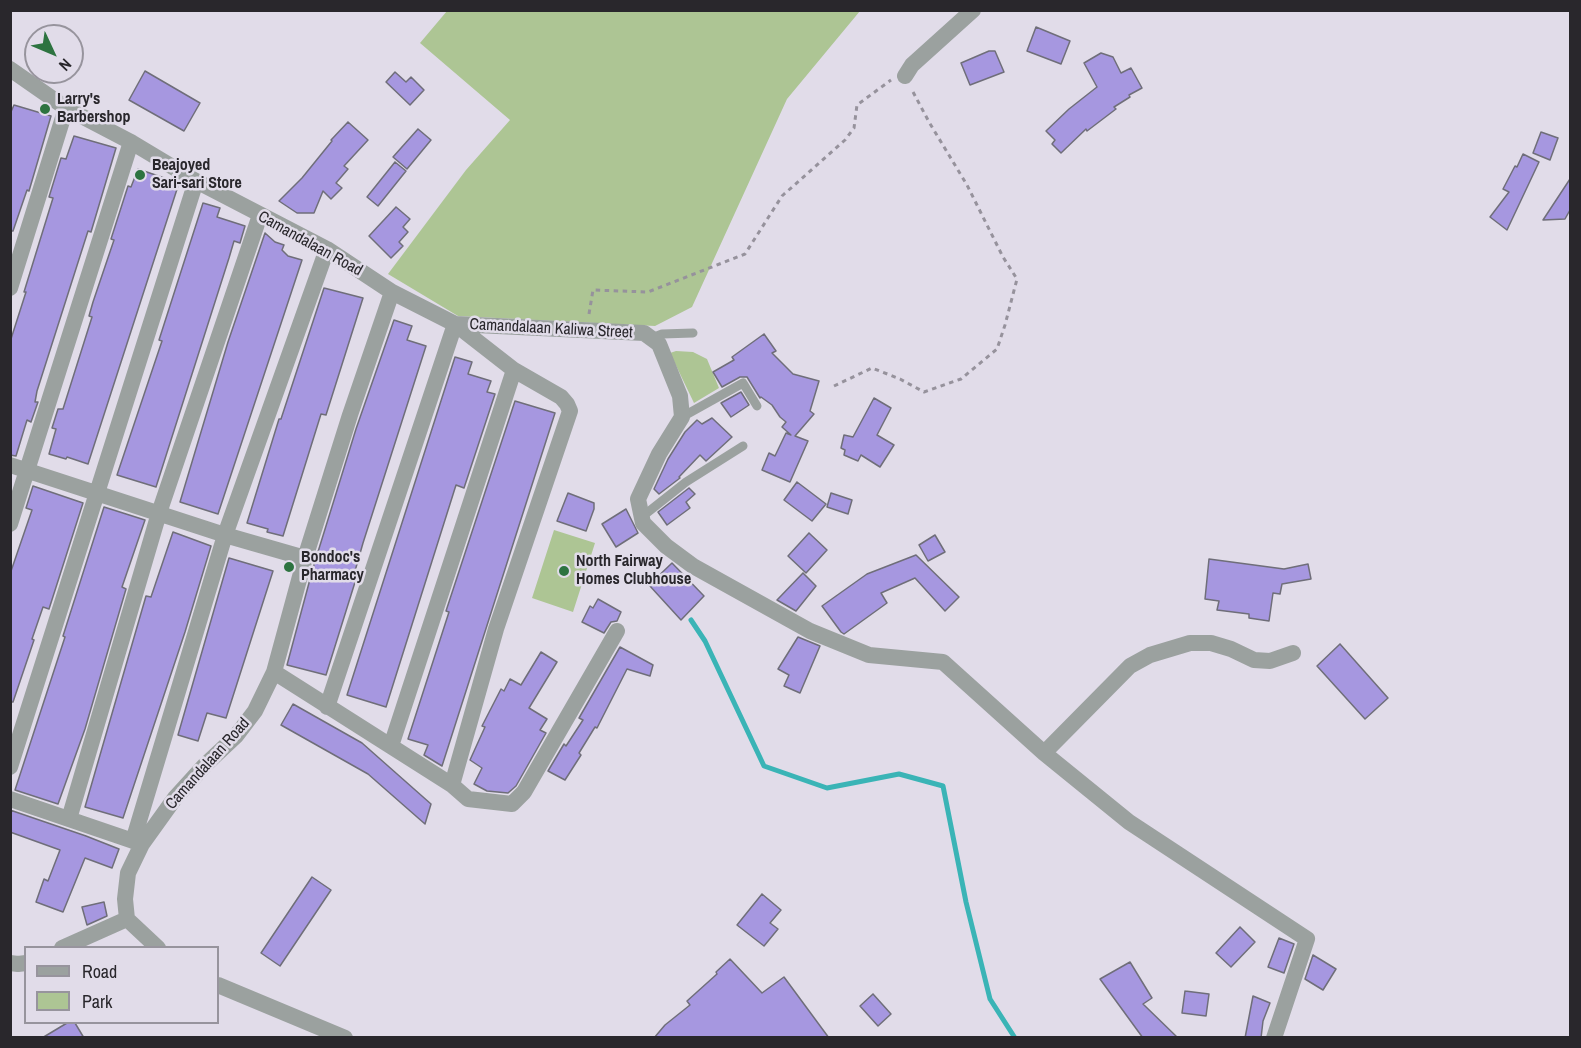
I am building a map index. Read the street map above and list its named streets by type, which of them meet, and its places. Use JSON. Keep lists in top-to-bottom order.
{
  "streets": {
    "street": ["Camandalaan Road", "Camandalaan Kaliwa Street"]
  },
  "crossings": [
    ["Camandalaan Road", "Camandalaan Kaliwa Street"]
  ],
  "places": [
    "Larry's Barbershop",
    "Beajoyed Sari-sari Store",
    "Bondoc's Pharmacy",
    "North Fairway Homes Clubhouse"
  ],
  "legend": ["Road", "Park"],
  "north": "bottom right"
}
